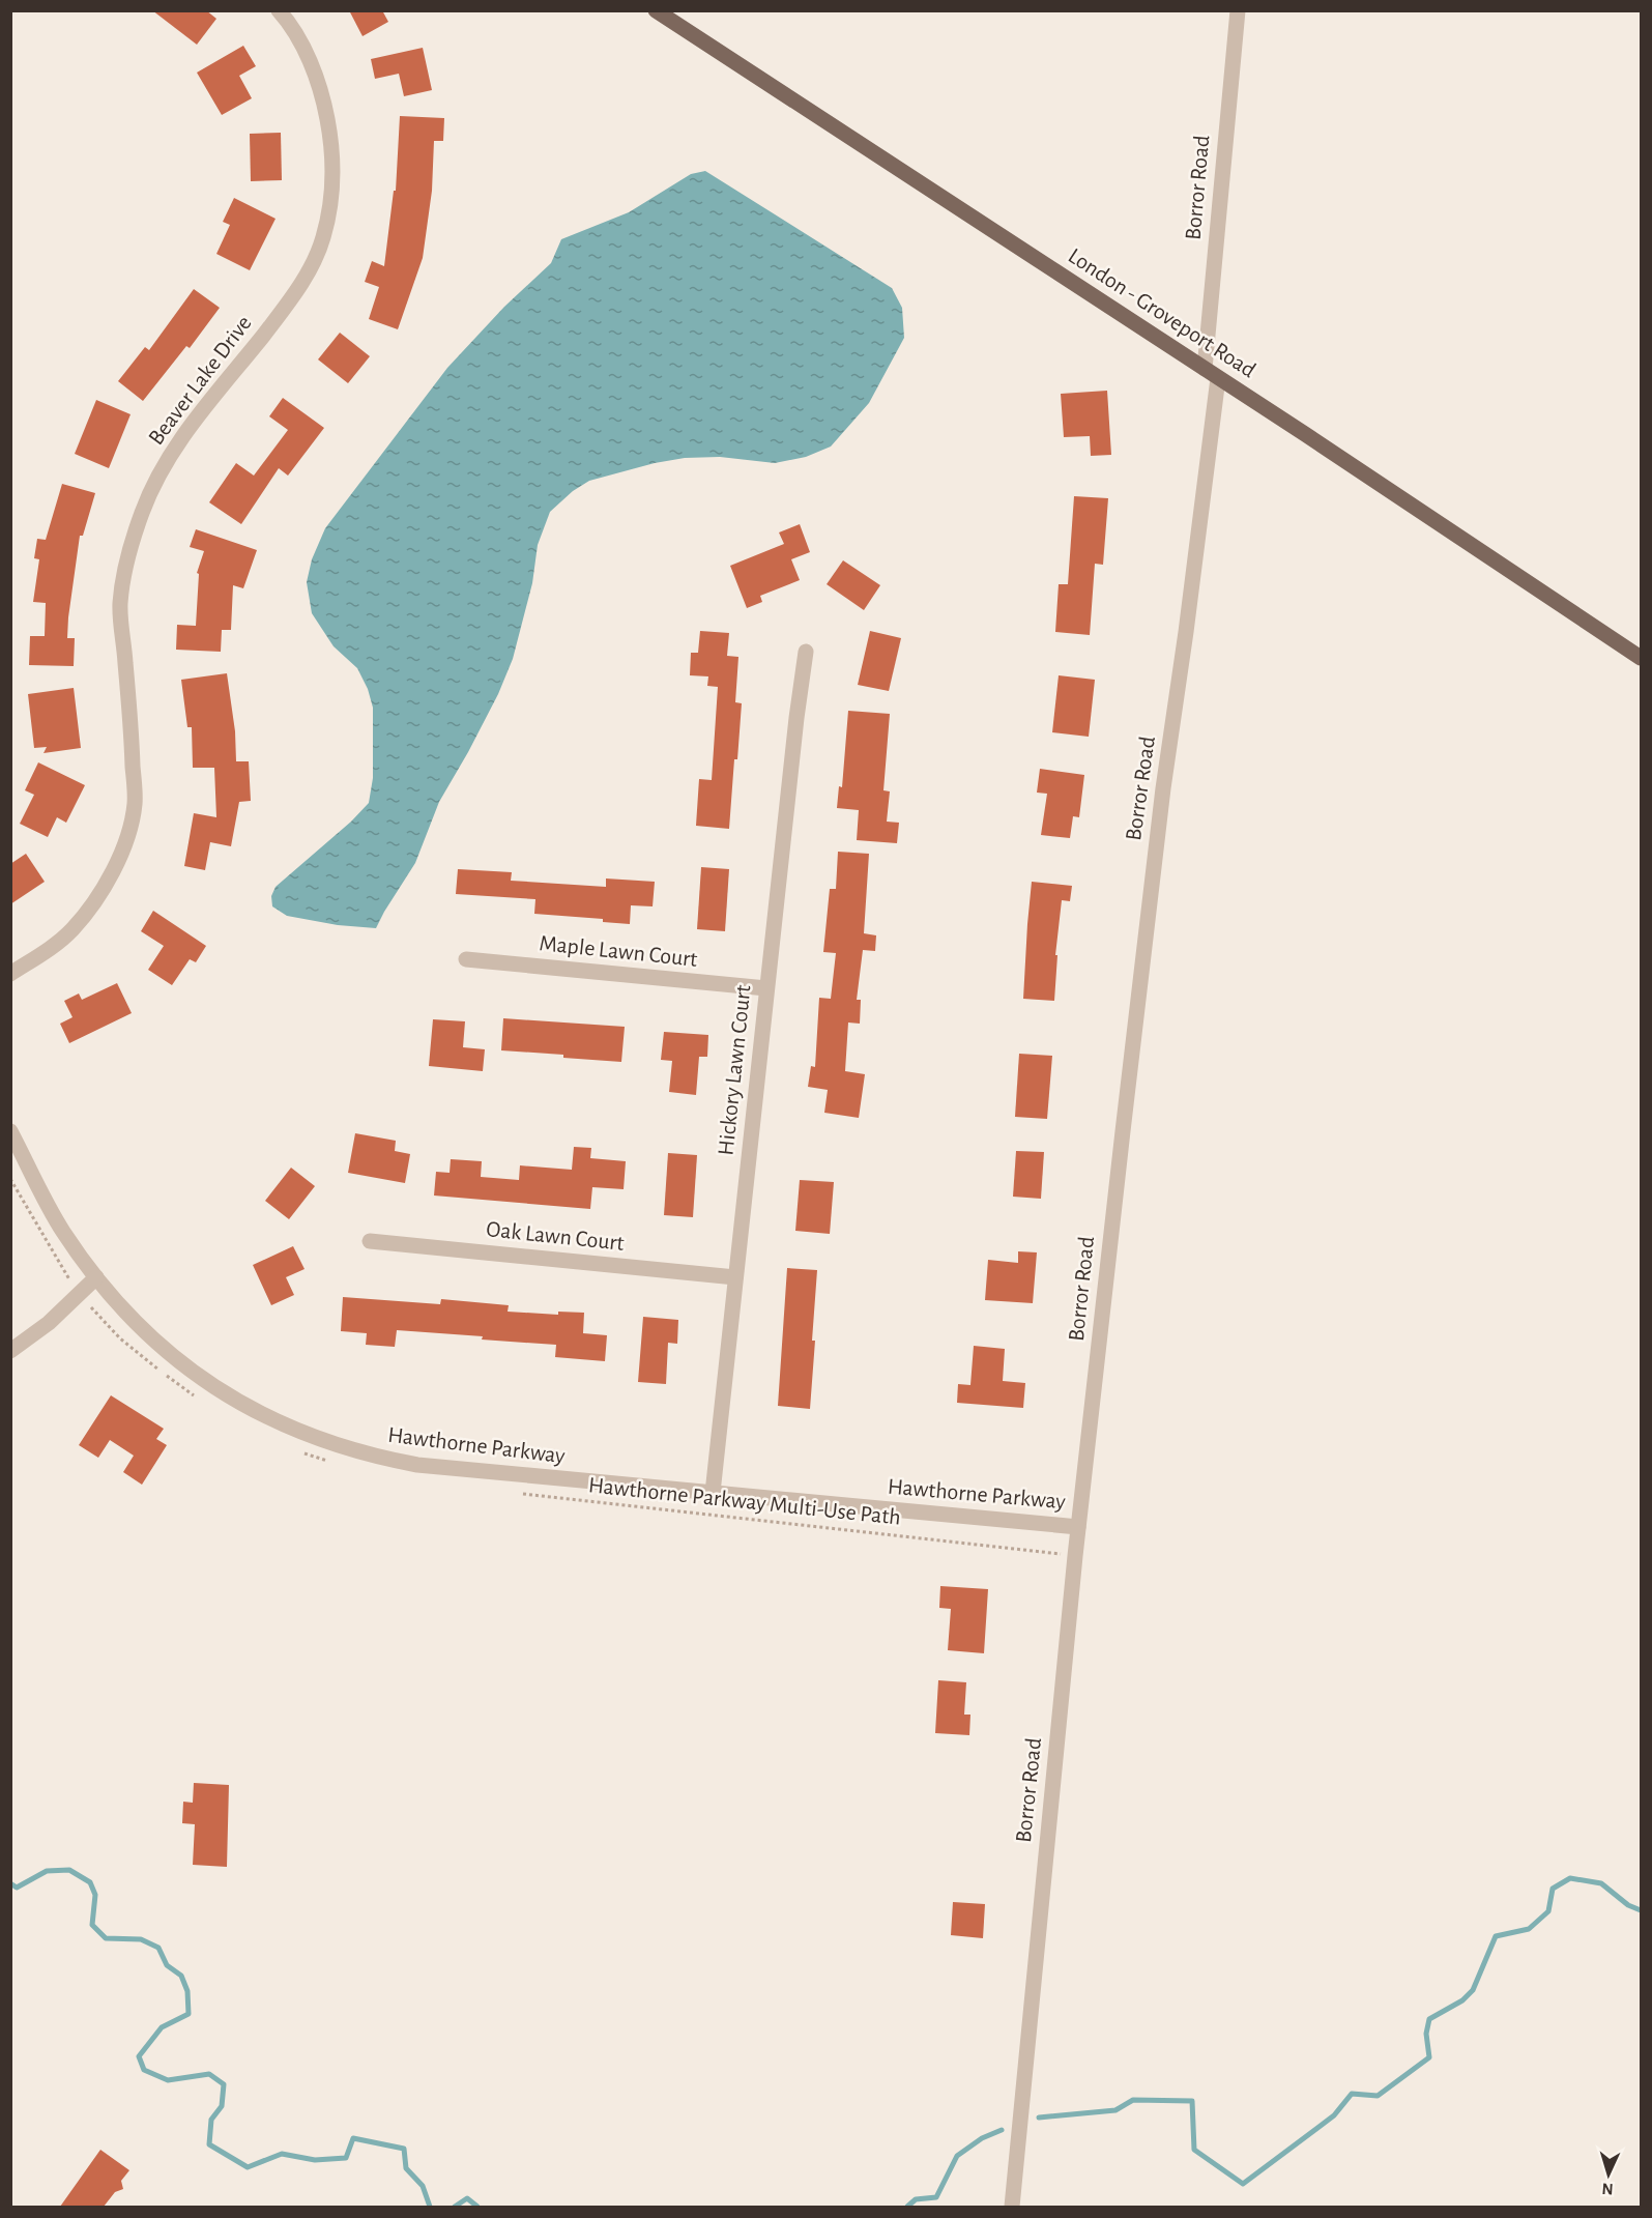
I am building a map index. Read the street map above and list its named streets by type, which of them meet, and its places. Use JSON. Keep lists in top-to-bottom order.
{
  "streets": {
    "main road": ["London - Groveport Road"],
    "street": [
      "Borror Road",
      "Beaver Lake Drive",
      "Maple Lawn Court",
      "Hickory Lawn Court",
      "Oak Lawn Court",
      "Hawthorne Parkway"
    ],
    "path": ["Hawthorne Parkway Multi-Use Path"]
  },
  "crossings": [
    ["Borror Road", "London - Groveport Road"],
    ["Borror Road", "Hawthorne Parkway"],
    ["Borror Road", "Hawthorne Parkway Multi-Use Path"],
    ["Maple Lawn Court", "Hickory Lawn Court"],
    ["Hickory Lawn Court", "Oak Lawn Court"],
    ["Hickory Lawn Court", "Hawthorne Parkway"]
  ],
  "north": "bottom"
}
